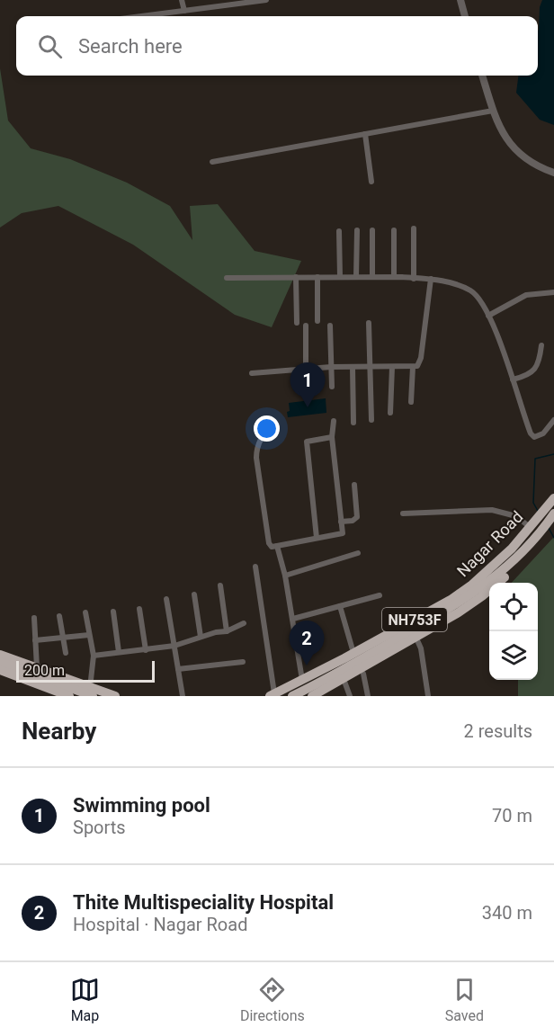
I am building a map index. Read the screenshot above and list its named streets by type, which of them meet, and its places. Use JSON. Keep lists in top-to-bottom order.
{
  "streets": {
    "highway": ["Nagar Road", "NH753F"]
  },
  "scale_bar": "200 m",
  "page": {
    "search": "Search here",
    "pins": ["1", "2"],
    "scale": "200 m",
    "heading": ["Nearby", "2 results"],
    "list": [
      {
        "mark": "1",
        "name": "Swimming pool",
        "note": "Sports",
        "value": "70 m"
      },
      {
        "mark": "2",
        "name": "Thite Multispeciality Hospital",
        "note": "Hospital · Nagar Road",
        "value": "340 m"
      }
    ],
    "nav": ["Map", "Directions", "Saved"]
  }
}
